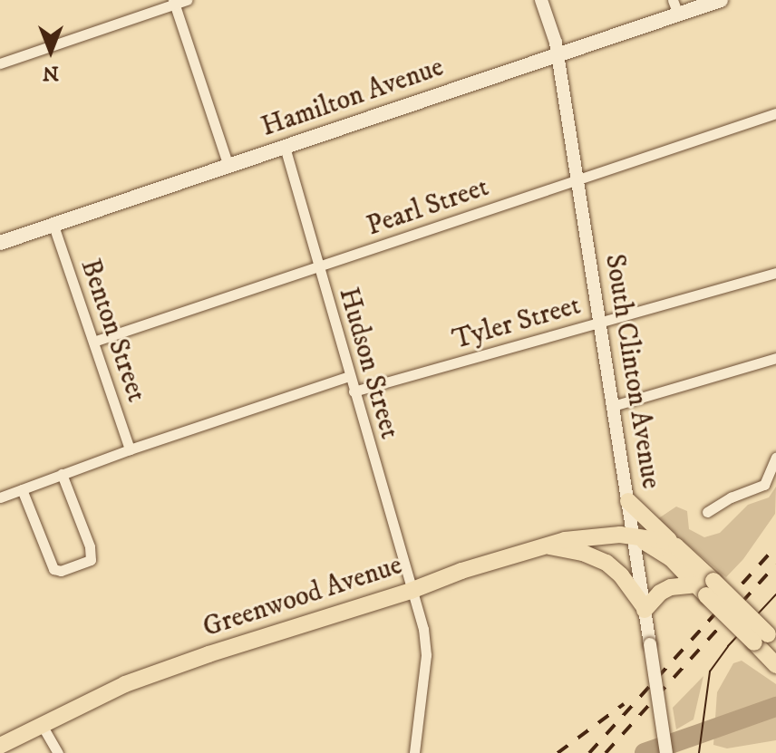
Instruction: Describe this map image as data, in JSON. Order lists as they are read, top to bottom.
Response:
{
  "streets": {
    "main road": ["Hamilton Avenue", "Greenwood Avenue"],
    "street": [
      "Pearl Street",
      "Tyler Street",
      "Benton Street",
      "Hudson Street",
      "South Clinton Avenue"
    ]
  },
  "crossings": [
    ["Hamilton Avenue", "Benton Street"],
    ["Hamilton Avenue", "Hudson Street"],
    ["Hamilton Avenue", "South Clinton Avenue"],
    ["Pearl Street", "Benton Street"],
    ["Pearl Street", "Hudson Street"],
    ["Pearl Street", "South Clinton Avenue"],
    ["Tyler Street", "Hudson Street"],
    ["Tyler Street", "South Clinton Avenue"],
    ["Hudson Street", "Greenwood Avenue"],
    ["South Clinton Avenue", "Greenwood Avenue"]
  ],
  "north": "bottom"
}
